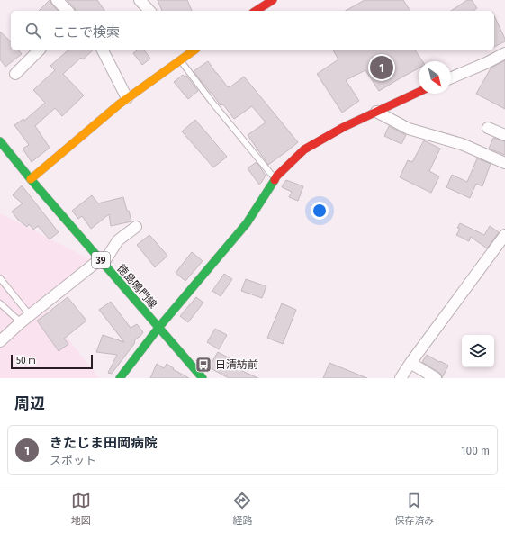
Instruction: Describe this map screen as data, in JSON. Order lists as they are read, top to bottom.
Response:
{
  "streets": {
    "street": ["39", "徳島鳴門線"]
  },
  "places": {
    "bus stop": ["日清紡前"]
  },
  "scale_bar": "50 m",
  "north": "bottom right",
  "page": {
    "search": "ここで検索",
    "pins": "1",
    "scale": "50 m",
    "heading": "周辺",
    "list": [
      {
        "mark": "1",
        "name": "きたじま田岡病院",
        "note": "スポット",
        "value": "100 m"
      }
    ],
    "nav": ["地図", "経路", "保存済み"]
  }
}
